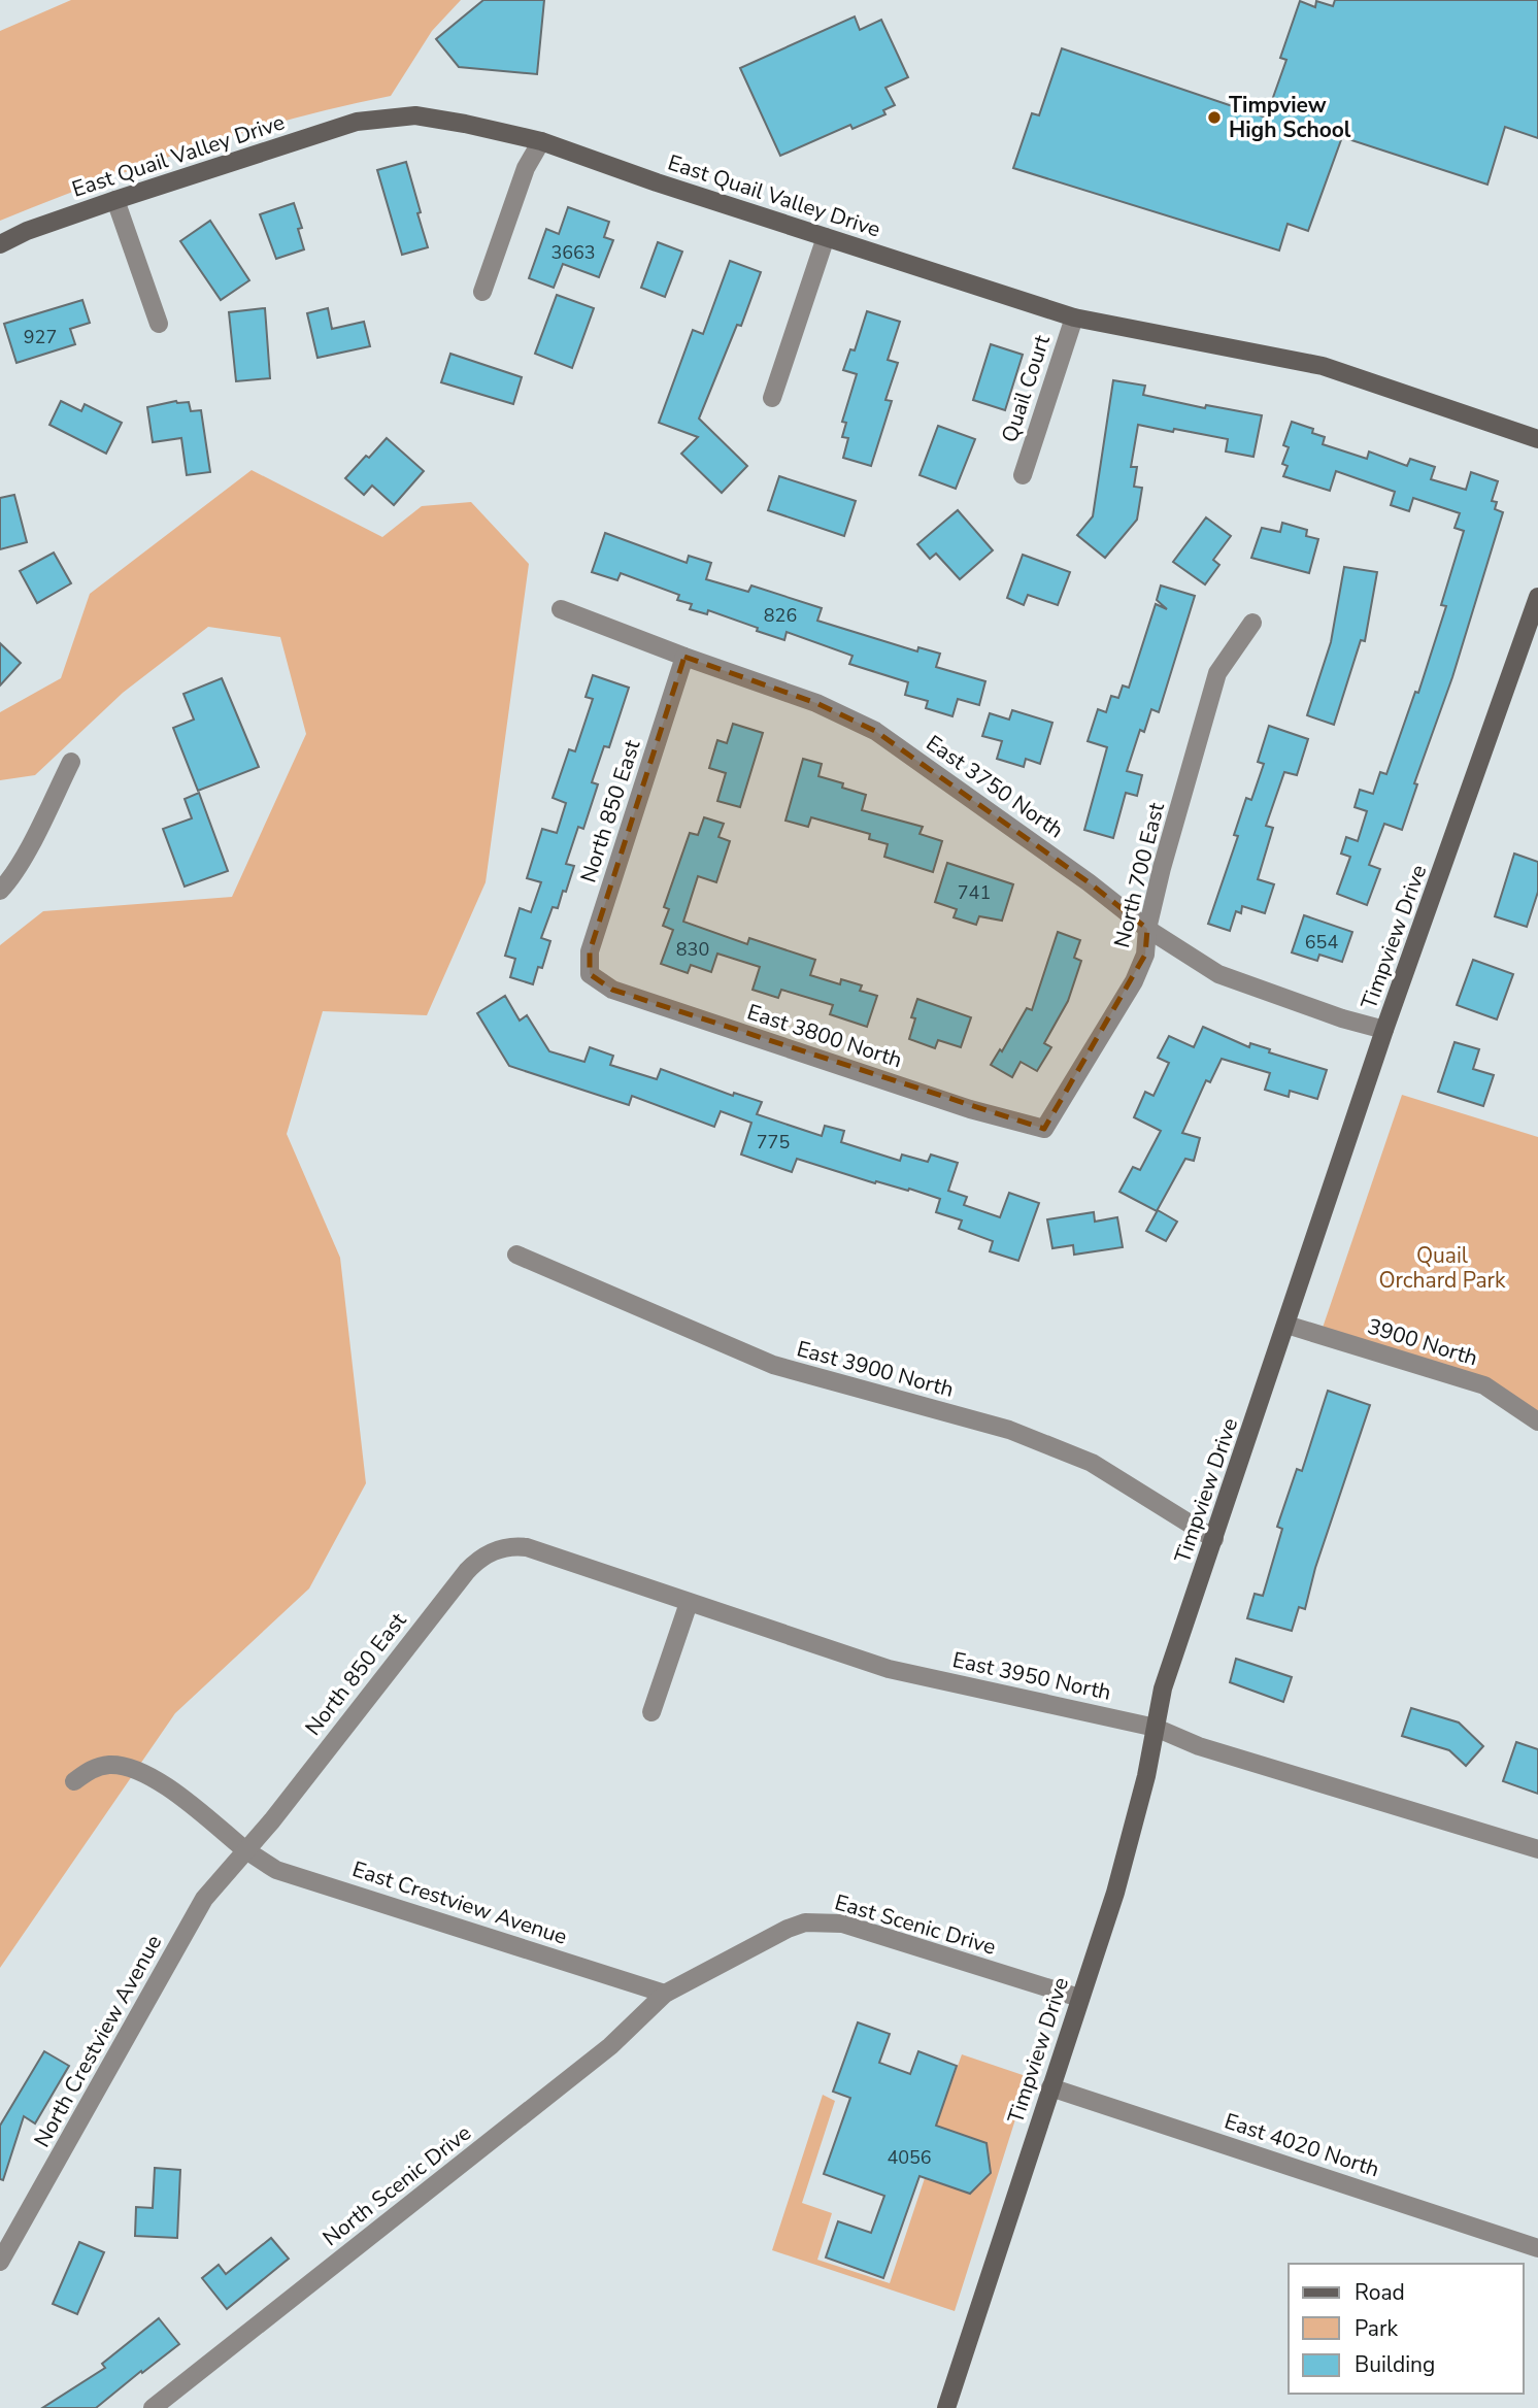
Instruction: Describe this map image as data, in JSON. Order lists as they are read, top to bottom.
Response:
{
  "streets": {
    "street": [
      "East Quail Valley Drive",
      "Quail Court",
      "East 3750 North",
      "North 850 East",
      "North 700 East",
      "Timpview Drive",
      "East 3800 North",
      "3900 North",
      "East 3900 North",
      "East 3950 North",
      "East Crestview Avenue",
      "East Scenic Drive",
      "North Crestview Avenue",
      "East 4020 North",
      "North Scenic Drive"
    ]
  },
  "crossings": [
    ["East Quail Valley Drive", "Quail Court"],
    ["East 3750 North", "North 850 East"],
    ["East 3750 North", "North 700 East"],
    ["East 3750 North", "Timpview Drive"],
    ["North 850 East", "East 3800 North"],
    ["North 850 East", "East 3950 North"],
    ["North 850 East", "East Crestview Avenue"],
    ["North 850 East", "North Crestview Avenue"],
    ["North 700 East", "East 3800 North"],
    ["Timpview Drive", "3900 North"],
    ["Timpview Drive", "East 3900 North"],
    ["Timpview Drive", "East 3950 North"],
    ["Timpview Drive", "East Scenic Drive"],
    ["Timpview Drive", "East 4020 North"],
    ["East Crestview Avenue", "East Scenic Drive"],
    ["East Crestview Avenue", "North Crestview Avenue"],
    ["East Crestview Avenue", "North Scenic Drive"],
    ["East Scenic Drive", "North Scenic Drive"]
  ],
  "parks": ["Quail Orchard Park"],
  "places": ["Timpview High School"],
  "house_numbers": [
    "3663",
    "927",
    "826",
    "741",
    "654",
    "830",
    "775",
    "4056"
  ],
  "legend": ["Road", "Park", "Building"]
}
